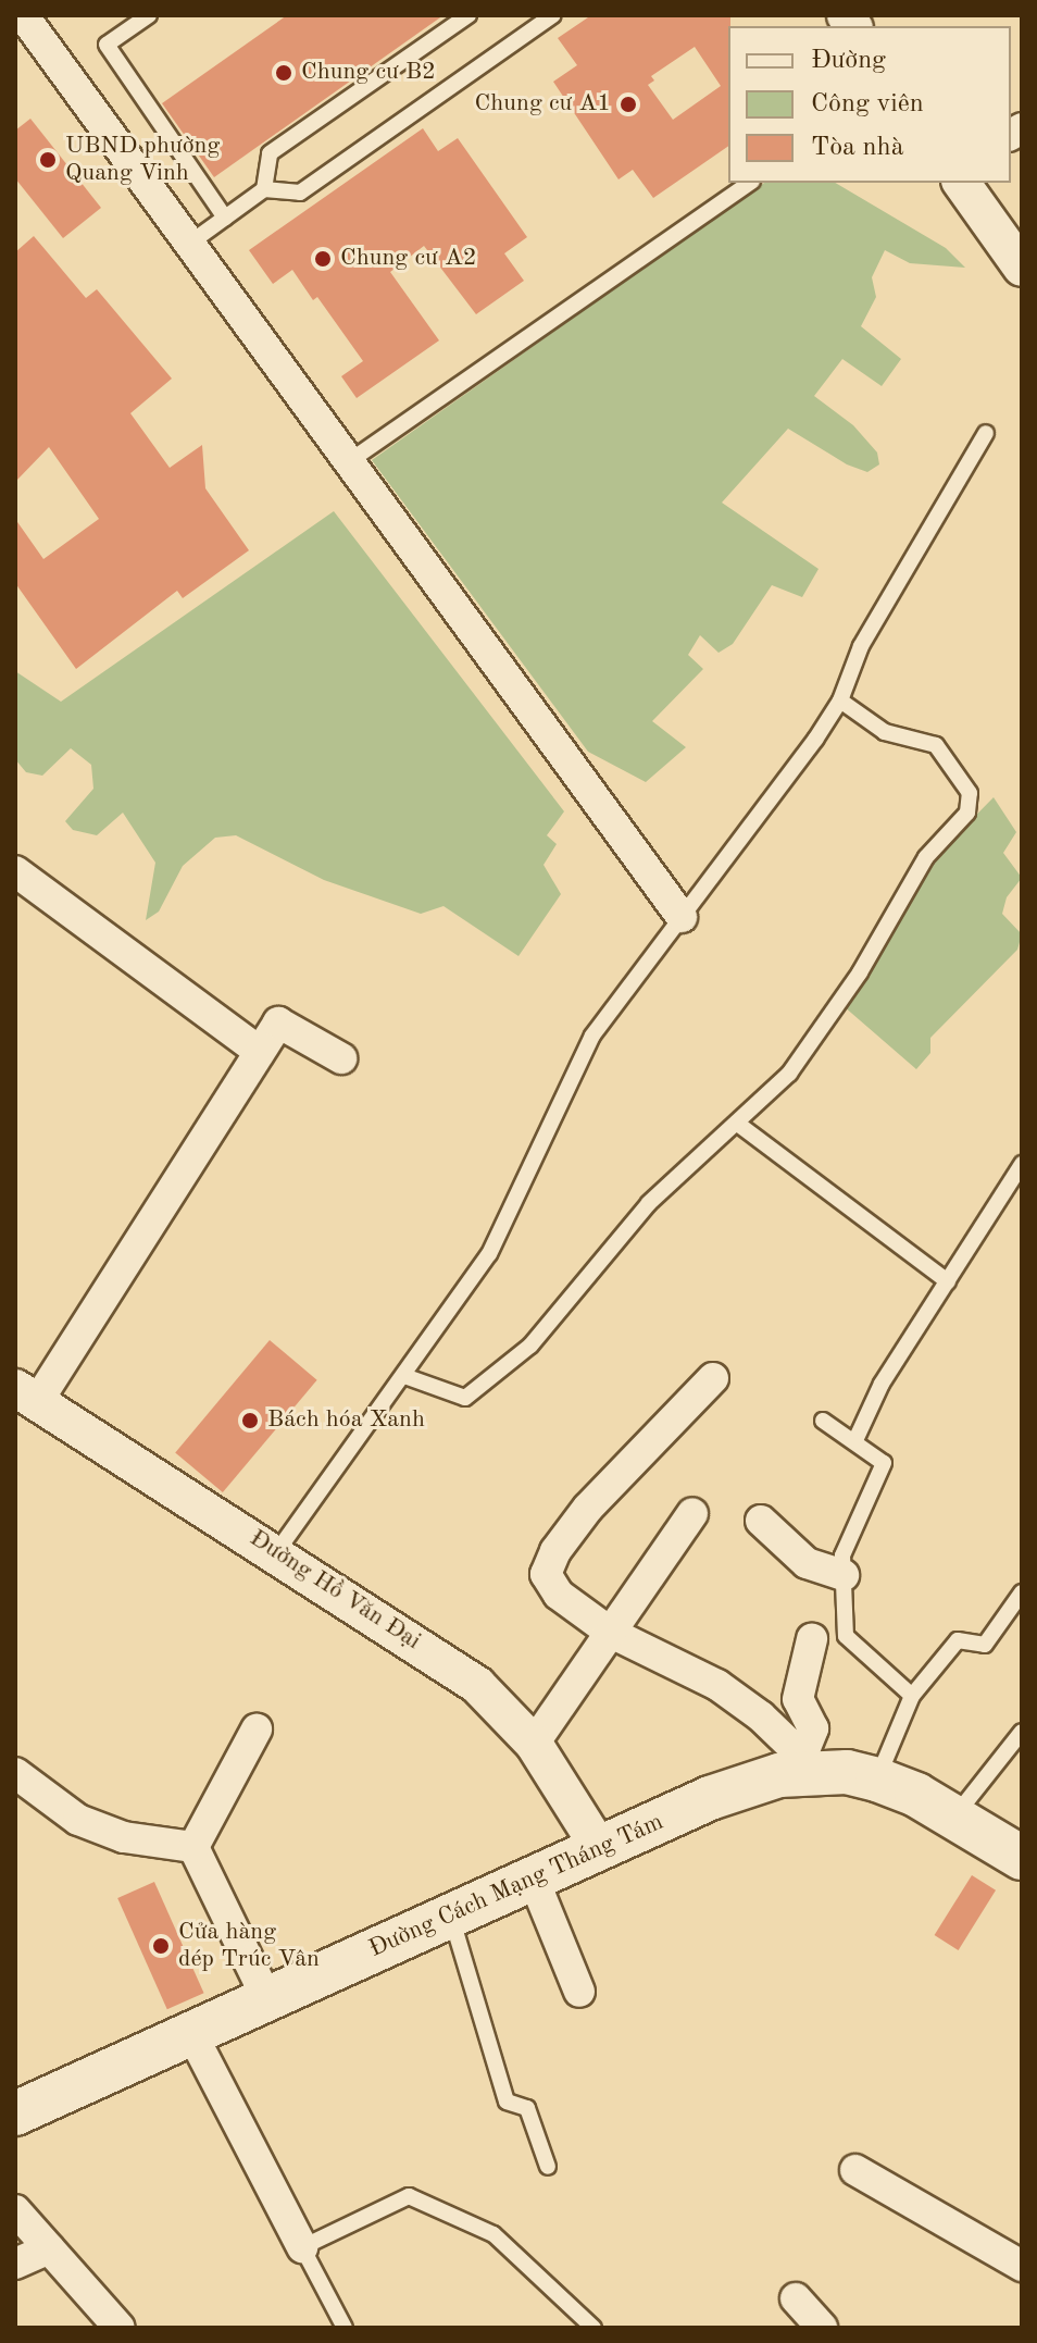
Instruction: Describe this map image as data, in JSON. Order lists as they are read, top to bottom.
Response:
{
  "streets": {
    "main road": ["Đường Cách Mạng Tháng Tám"],
    "street": ["Đường Hồ Văn Đại"]
  },
  "crossings": [
    ["Đường Hồ Văn Đại", "Đường Cách Mạng Tháng Tám"]
  ],
  "places": [
    "Chung cư B2",
    "Chung cư A1",
    "UBND phường Quang Vinh",
    "Chung cư A2",
    "Bách hóa Xanh",
    "Cửa hàng dép Trúc Vân"
  ],
  "legend": ["Đường", "Công viên", "Tòa nhà"]
}
